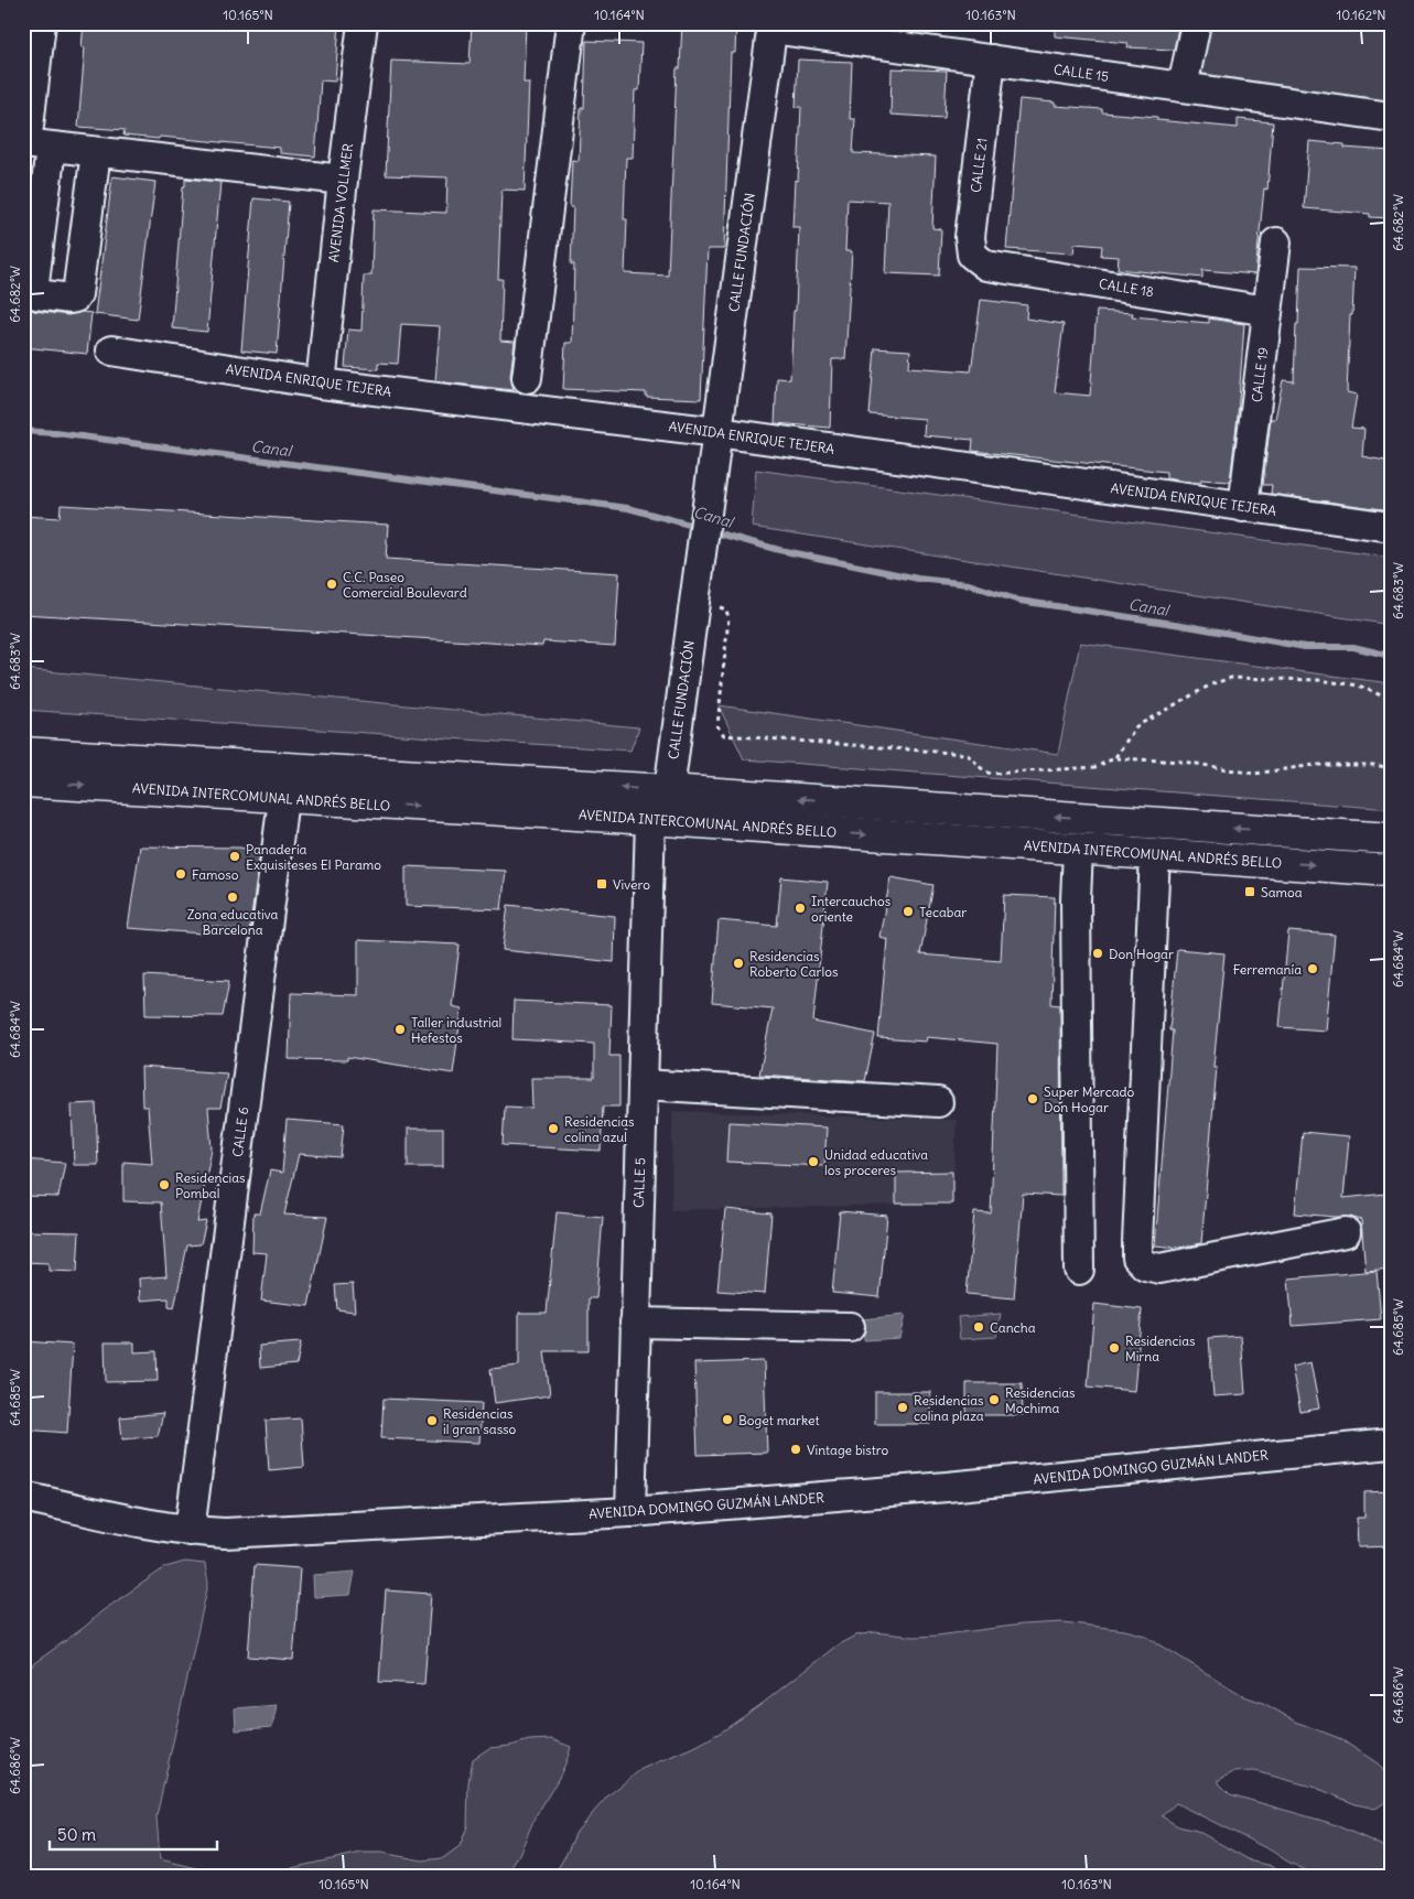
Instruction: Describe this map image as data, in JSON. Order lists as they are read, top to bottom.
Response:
{
  "streets": {
    "main road": ["AVENIDA INTERCOMUNAL ANDRÉS BELLO"],
    "street": [
      "CALLE 15",
      "CALLE 21",
      "AVENIDA VOLLMER",
      "CALLE FUNDACIÓN",
      "CALLE 18",
      "CALLE 19",
      "AVENIDA ENRIQUE TEJERA",
      "CALLE 6",
      "CALLE 5",
      "AVENIDA DOMINGO GUZMÁN LANDER"
    ]
  },
  "crossings": [
    ["CALLE 15", "CALLE 21"],
    ["CALLE 15", "CALLE FUNDACIÓN"],
    ["CALLE 21", "CALLE 18"],
    ["AVENIDA VOLLMER", "AVENIDA ENRIQUE TEJERA"],
    ["CALLE FUNDACIÓN", "AVENIDA ENRIQUE TEJERA"],
    ["CALLE 18", "CALLE 19"],
    ["CALLE 19", "AVENIDA ENRIQUE TEJERA"],
    ["AVENIDA INTERCOMUNAL ANDRÉS BELLO", "CALLE 6"],
    ["AVENIDA INTERCOMUNAL ANDRÉS BELLO", "CALLE 5"],
    ["CALLE 6", "AVENIDA DOMINGO GUZMÁN LANDER"],
    ["CALLE 5", "AVENIDA DOMINGO GUZMÁN LANDER"]
  ],
  "water": ["Canal"],
  "places": {
    "other": [
      "C.C. Paseo Comercial Boulevard",
      "Panadería Exquisiteses El Paramo",
      "Famoso",
      "Zona educativa Barcelona",
      "Intercauchos oriente",
      "Tecabar",
      "Don Hogar",
      "Residencias Roberto Carlos",
      "Ferremanía",
      "Taller industrial Hefestos",
      "Super Mercado Don Hogar",
      "Residencias colina azul",
      "Unidad educativa los proceres",
      "Residencias Pombal",
      "Cancha",
      "Residencias Mirna",
      "Residencias Mochima",
      "Residencias colina plaza",
      "Boget market",
      "Residencias il gran sasso",
      "Vintage bistro"
    ],
    "transit": ["Vivero", "Samoa"]
  },
  "scale_bar": "50 m",
  "coordinates": [
    "10.165°N",
    "10.164°N",
    "10.163°N",
    "10.162°N",
    "64.682°W",
    "64.683°W",
    "64.684°W",
    "64.685°W",
    "64.686°W"
  ]
}
